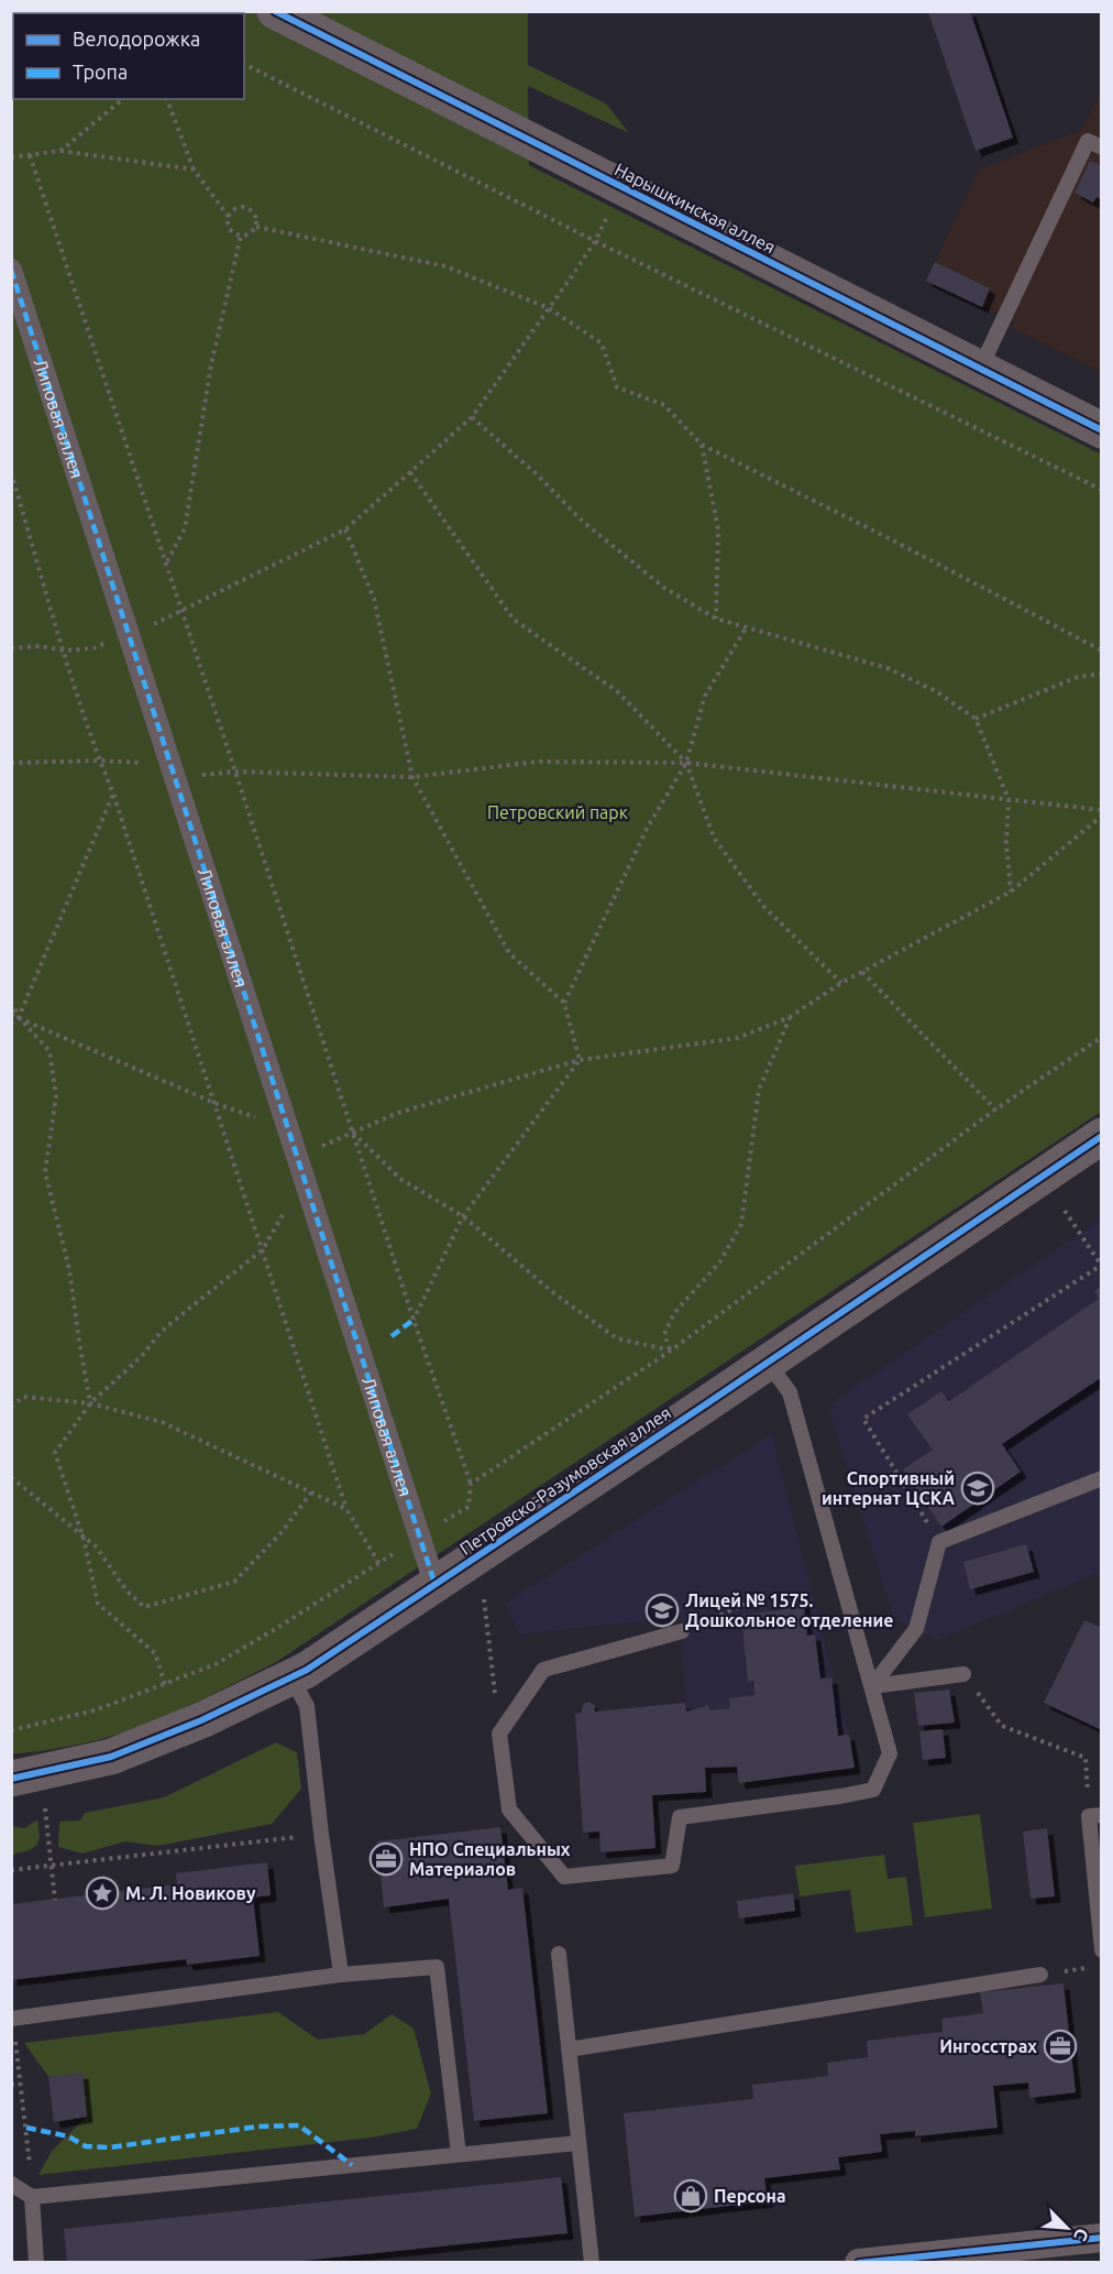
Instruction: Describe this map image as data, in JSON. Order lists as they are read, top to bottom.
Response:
{
  "streets": {
    "street": ["Нарышкинская аллея", "Липовая аллея", "Петровско-Разумовская аллея"]
  },
  "crossings": [
    ["Липовая аллея", "Петровско-Разумовская аллея"]
  ],
  "parks": ["Петровский парк"],
  "places": {
    "school or university": ["Спортивный интернат ЦСКА", "Лицей № 1575. Дошкольное отделение"],
    "office": ["НПО Специальных Материалов", "Ингосстрах"],
    "place": ["М. Л. Новикову"],
    "shop": ["Персона"]
  },
  "legend": ["Велодорожка", "Тропа"],
  "north": "bottom right"
}
